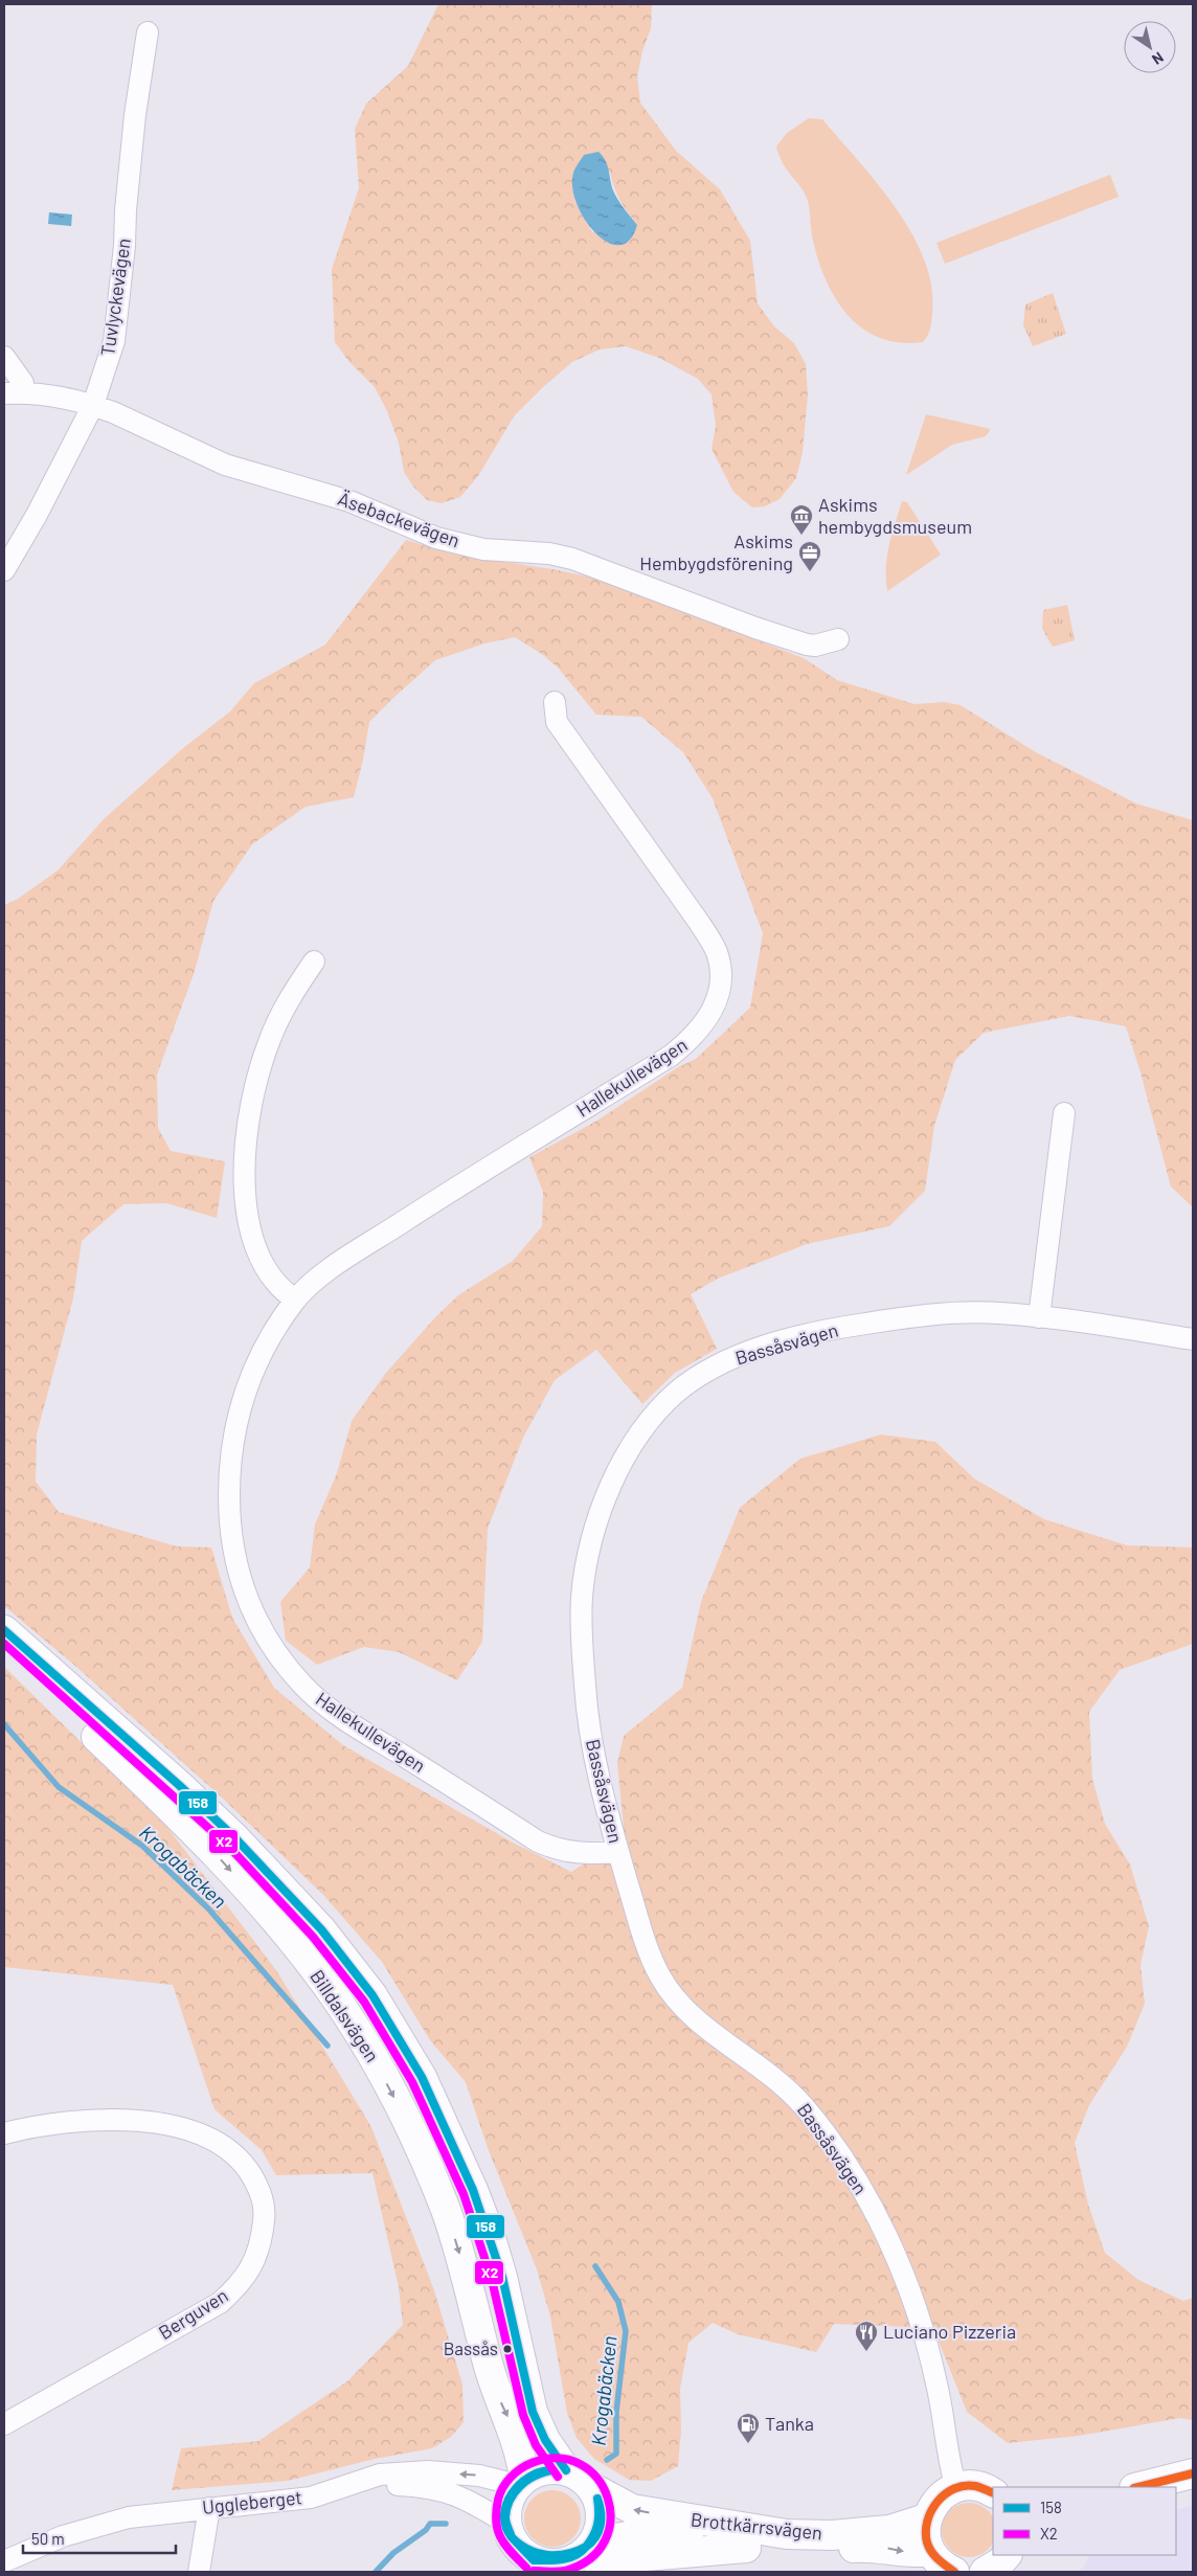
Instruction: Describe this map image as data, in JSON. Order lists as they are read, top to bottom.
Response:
{
  "streets": {
    "street": [
      "Tuvlyckevägen",
      "Äsebackevägen",
      "Hallekullevägen",
      "Bassåsvägen",
      "Billdalsvägen",
      "Berguven",
      "Uggleberget",
      "Brottkärrsvägen"
    ]
  },
  "crossings": [
    ["Tuvlyckevägen", "Äsebackevägen"],
    ["Hallekullevägen", "Bassåsvägen"],
    ["Billdalsvägen", "Uggleberget"],
    ["Billdalsvägen", "Brottkärrsvägen"],
    ["Uggleberget", "Brottkärrsvägen"]
  ],
  "water": ["Krogabäcken"],
  "places": {
    "museum": ["Askims hembygdsmuseum"],
    "office": ["Askims Hembygdsförening"],
    "other": ["Bassås"],
    "restaurant": ["Luciano Pizzeria"],
    "fuel station": ["Tanka"]
  },
  "lines": ["transit line 158", "transit line X2"],
  "legend": ["158", "X2"],
  "scale_bar": "50 m",
  "north": "bottom right"
}
